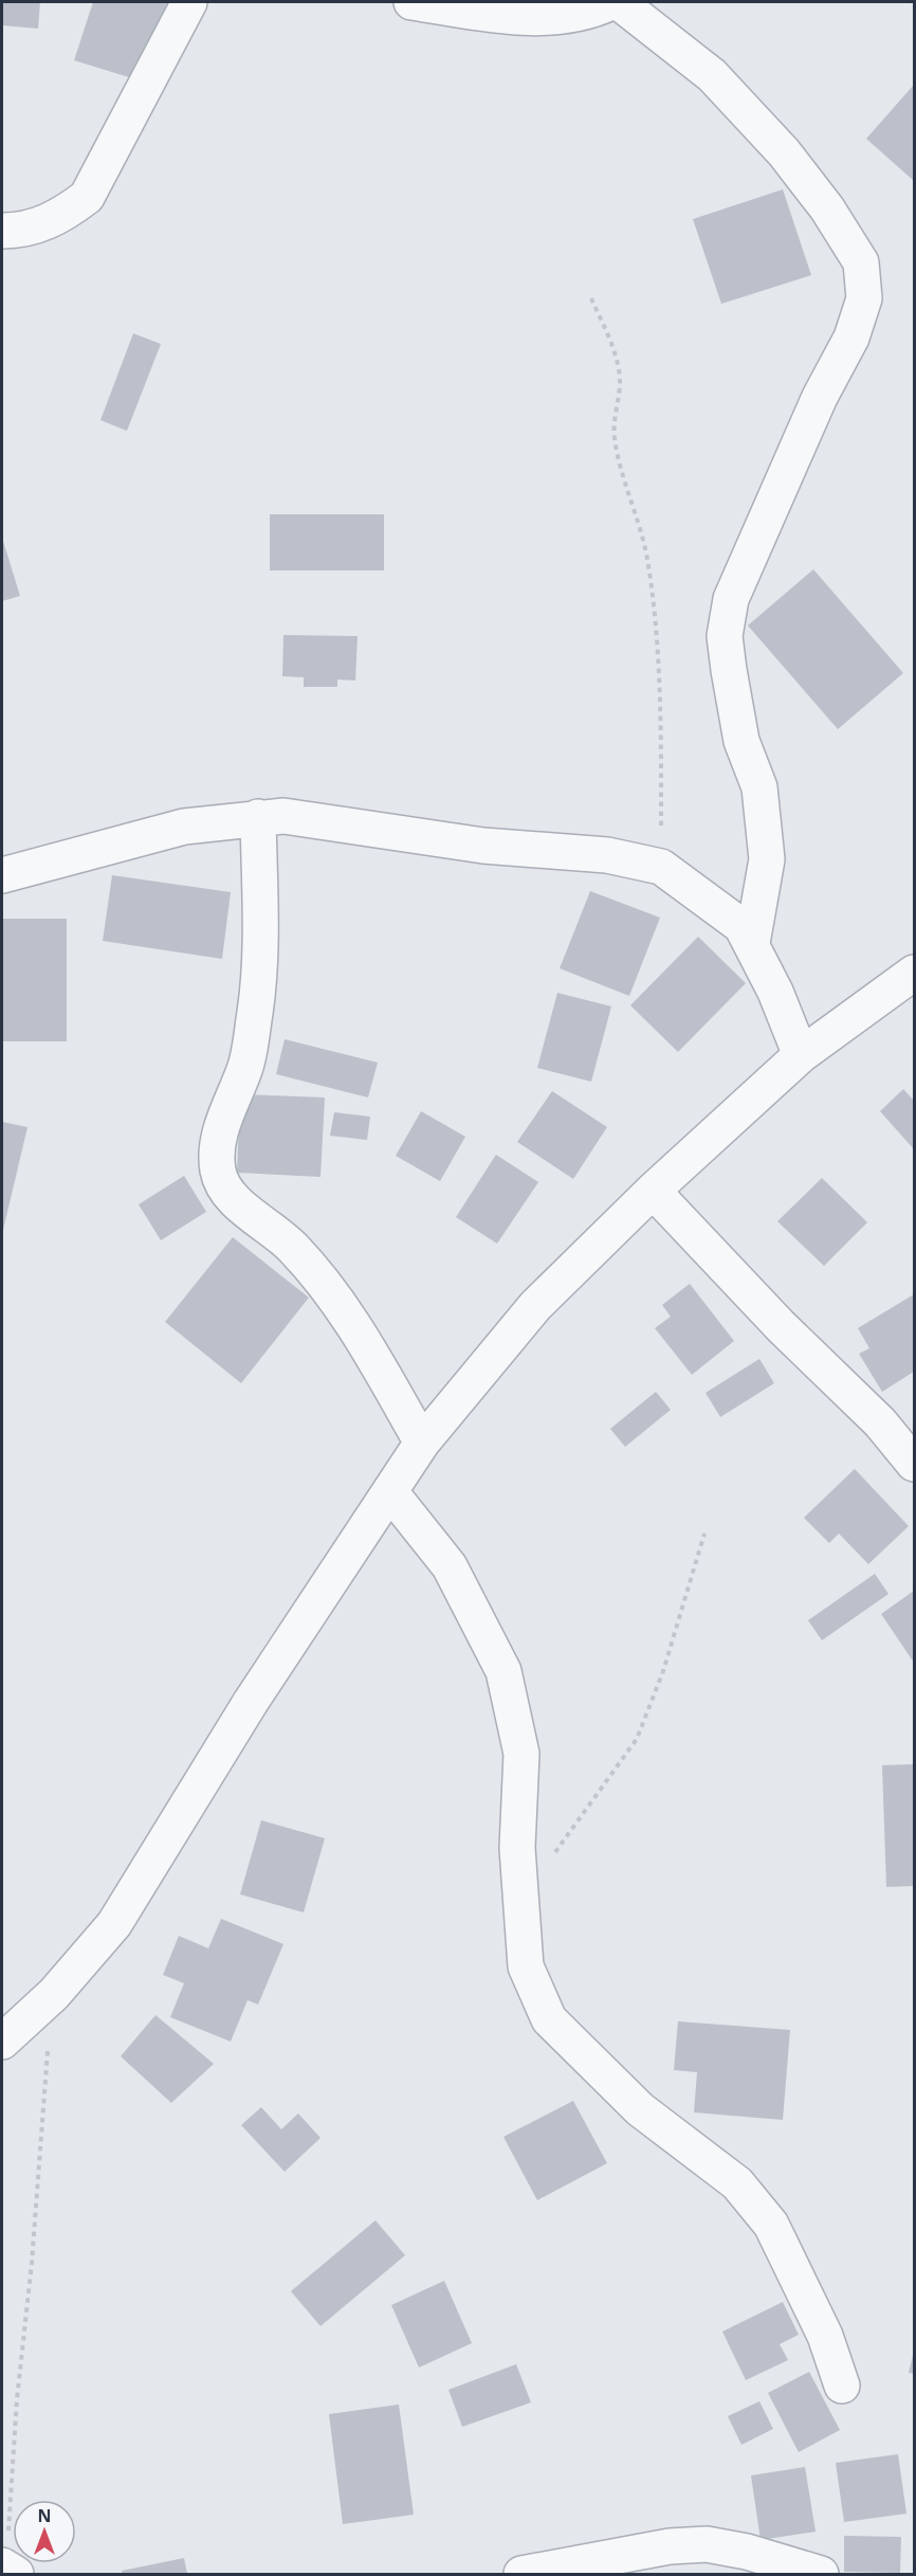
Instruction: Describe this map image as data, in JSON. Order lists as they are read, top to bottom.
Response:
{
  "north": "top"
}
